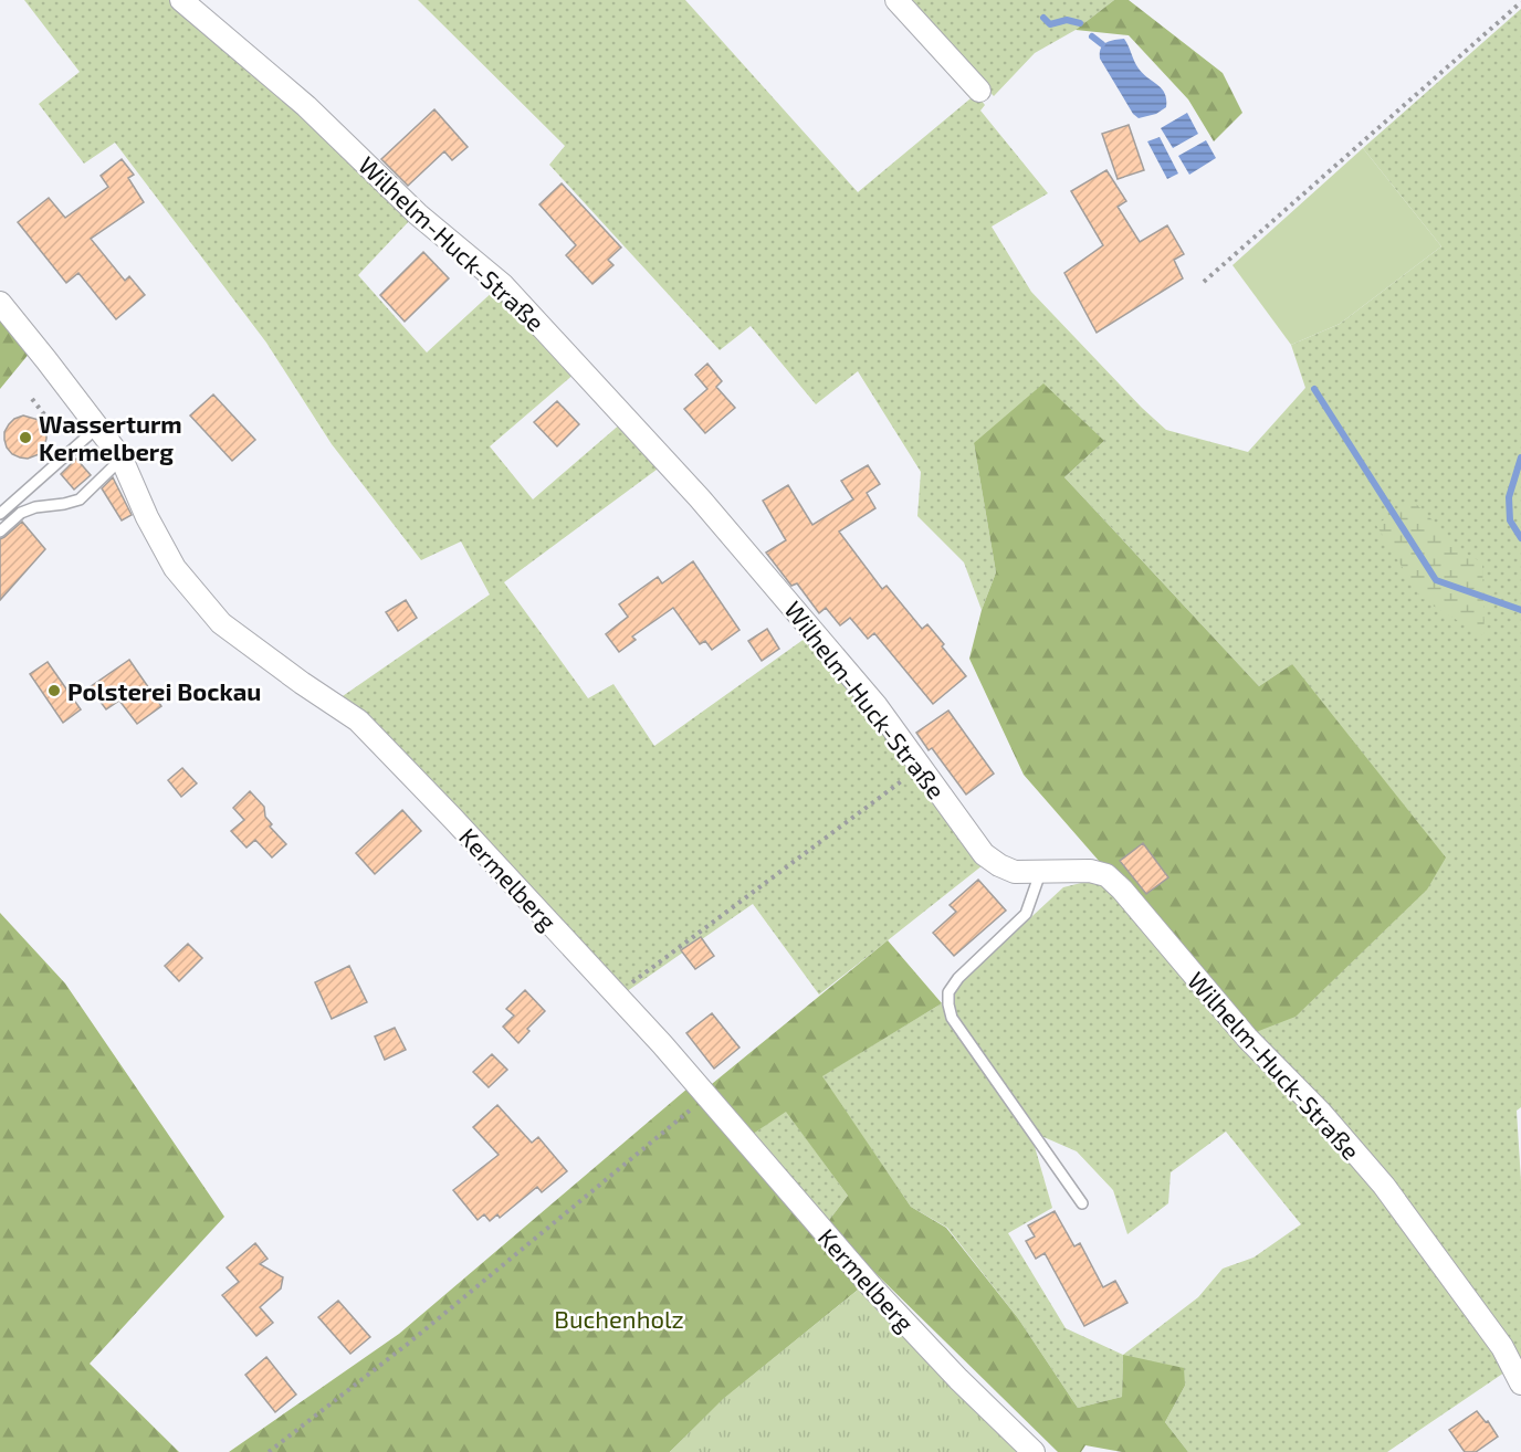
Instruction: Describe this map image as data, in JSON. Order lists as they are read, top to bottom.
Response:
{
  "streets": {
    "street": ["Wilhelm-Huck-Straße", "Kermelberg"]
  },
  "parks": ["Buchenholz"],
  "places": ["Wasserturm Kermelberg", "Polsterei Bockau"]
}
